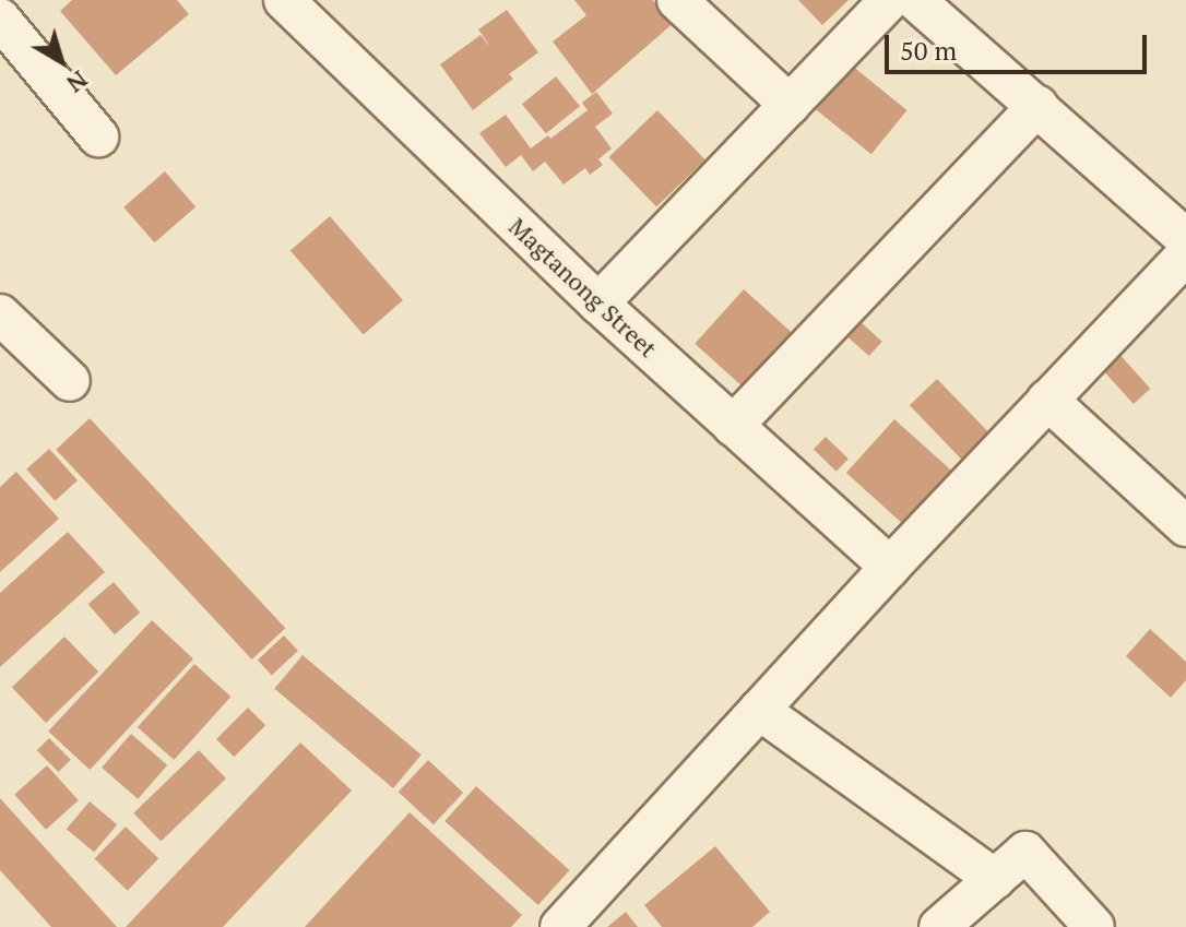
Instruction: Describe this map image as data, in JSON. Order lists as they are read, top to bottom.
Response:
{
  "streets": {
    "street": ["Magtanong Street"]
  },
  "scale_bar": "50 m",
  "north": "bottom right"
}
